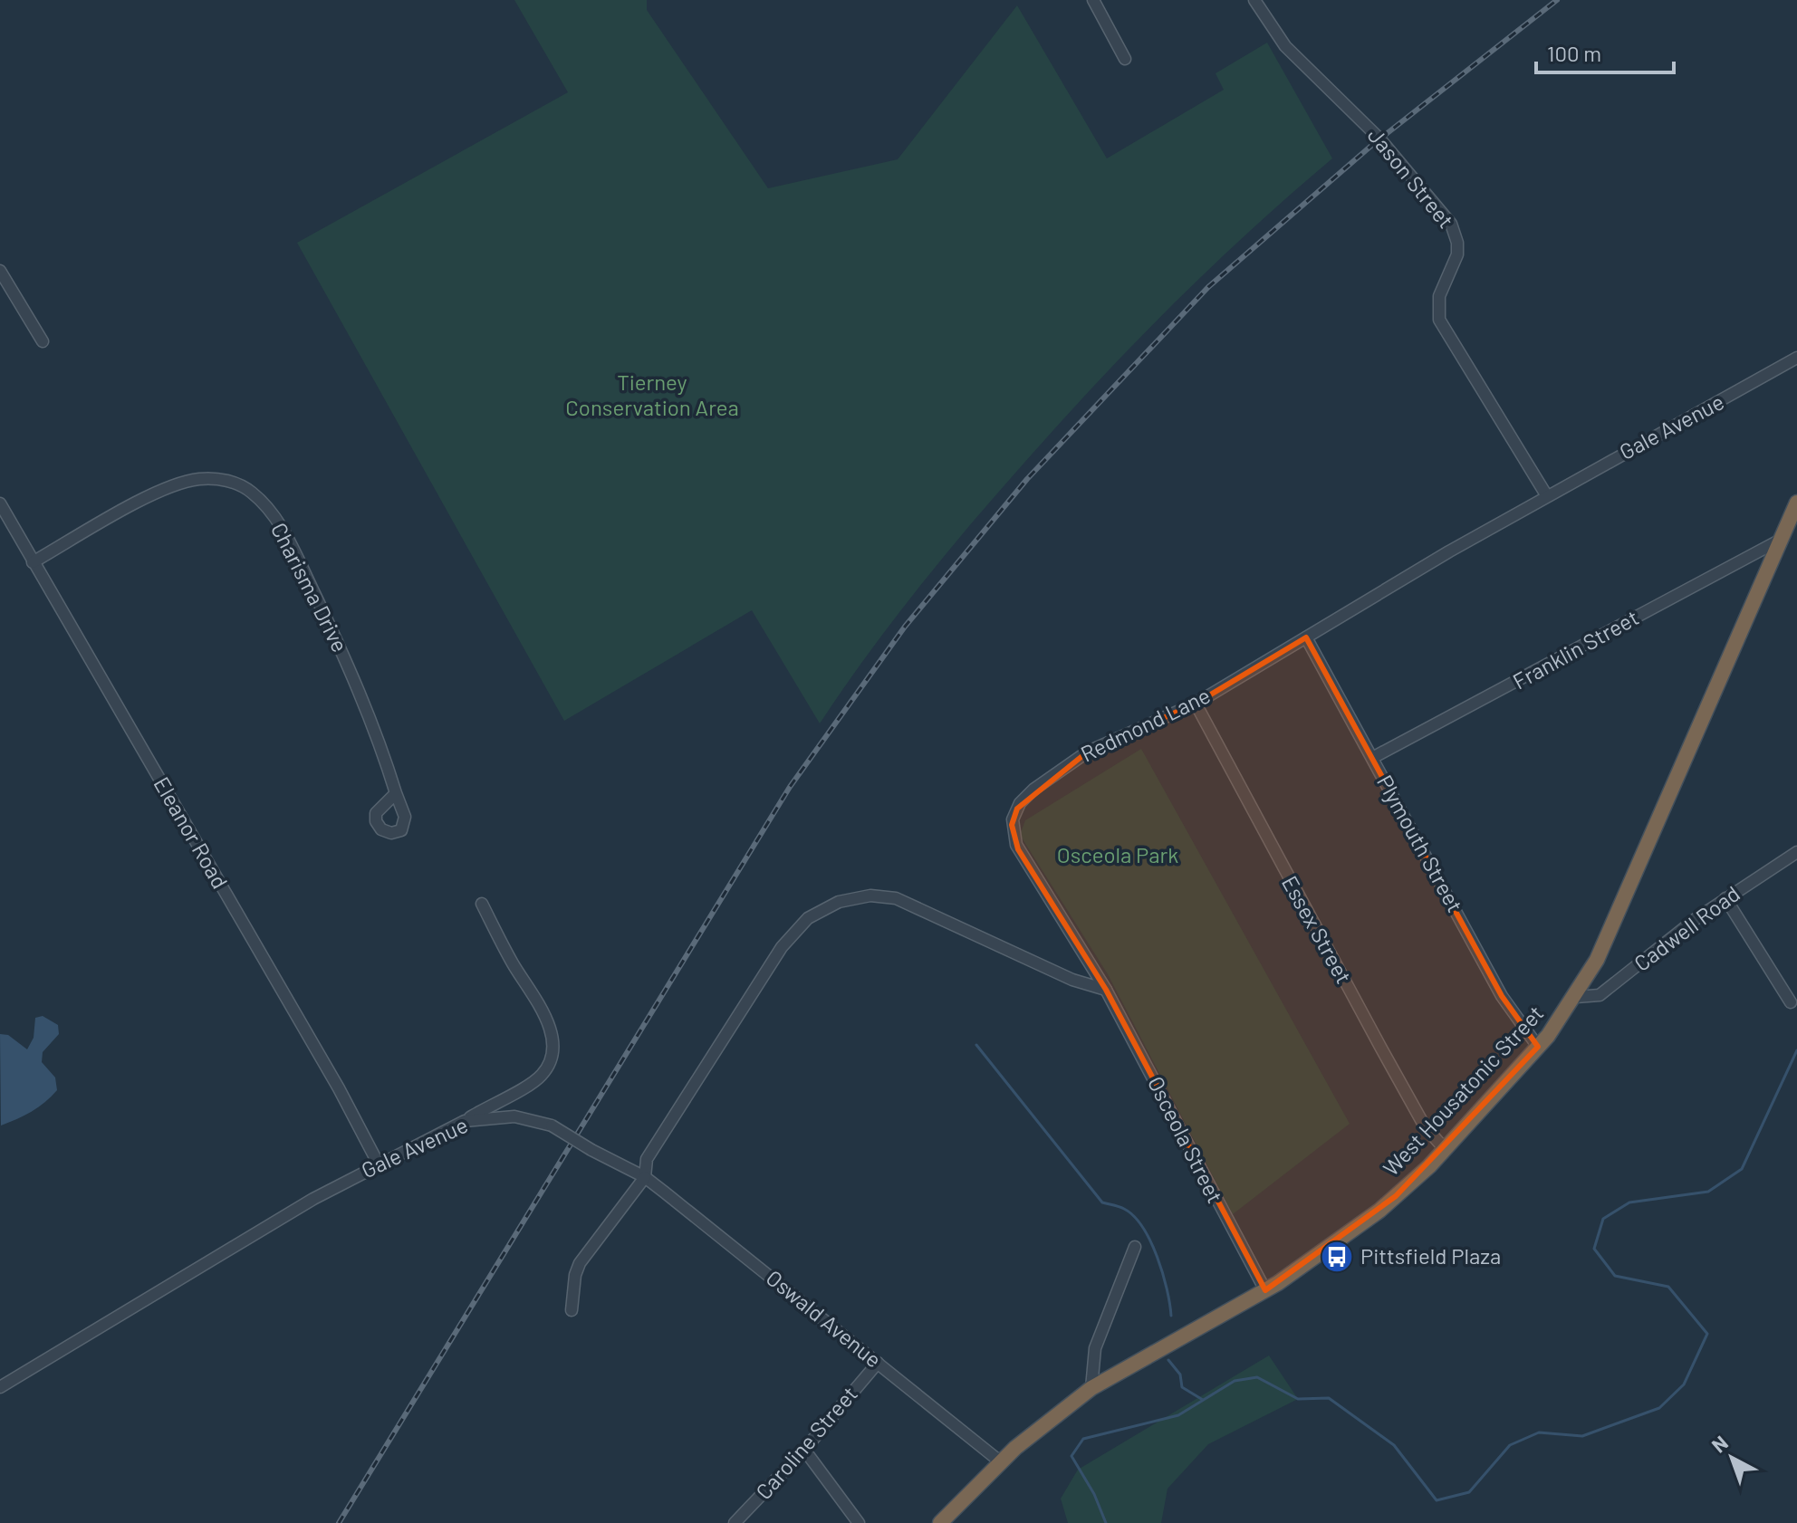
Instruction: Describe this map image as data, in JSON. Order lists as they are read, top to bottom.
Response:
{
  "streets": {
    "highway": ["West Housatonic Street"],
    "street": [
      "Jason Street",
      "Gale Avenue",
      "Charisma Drive",
      "Franklin Street",
      "Redmond Lane",
      "Eleanor Road",
      "Plymouth Street",
      "Cadwell Road",
      "Essex Street",
      "Osceola Street",
      "Oswald Avenue",
      "Caroline Street"
    ]
  },
  "crossings": [
    ["Jason Street", "Gale Avenue"],
    ["Jason Street", "Redmond Lane"],
    ["Gale Avenue", "Redmond Lane"],
    ["Gale Avenue", "Eleanor Road"],
    ["Gale Avenue", "Oswald Avenue"],
    ["Charisma Drive", "Eleanor Road"],
    ["Franklin Street", "Plymouth Street"],
    ["Franklin Street", "West Housatonic Street"],
    ["Redmond Lane", "Plymouth Street"],
    ["Redmond Lane", "Essex Street"],
    ["Redmond Lane", "Osceola Street"],
    ["Plymouth Street", "West Housatonic Street"],
    ["Cadwell Road", "West Housatonic Street"],
    ["Essex Street", "West Housatonic Street"],
    ["West Housatonic Street", "Osceola Street"],
    ["West Housatonic Street", "Oswald Avenue"],
    ["Oswald Avenue", "Caroline Street"]
  ],
  "parks": ["Tierney Conservation Area", "Osceola Park"],
  "places": {
    "bus stop": ["Pittsfield Plaza"]
  },
  "scale_bar": "100 m",
  "north": "top left"
}
